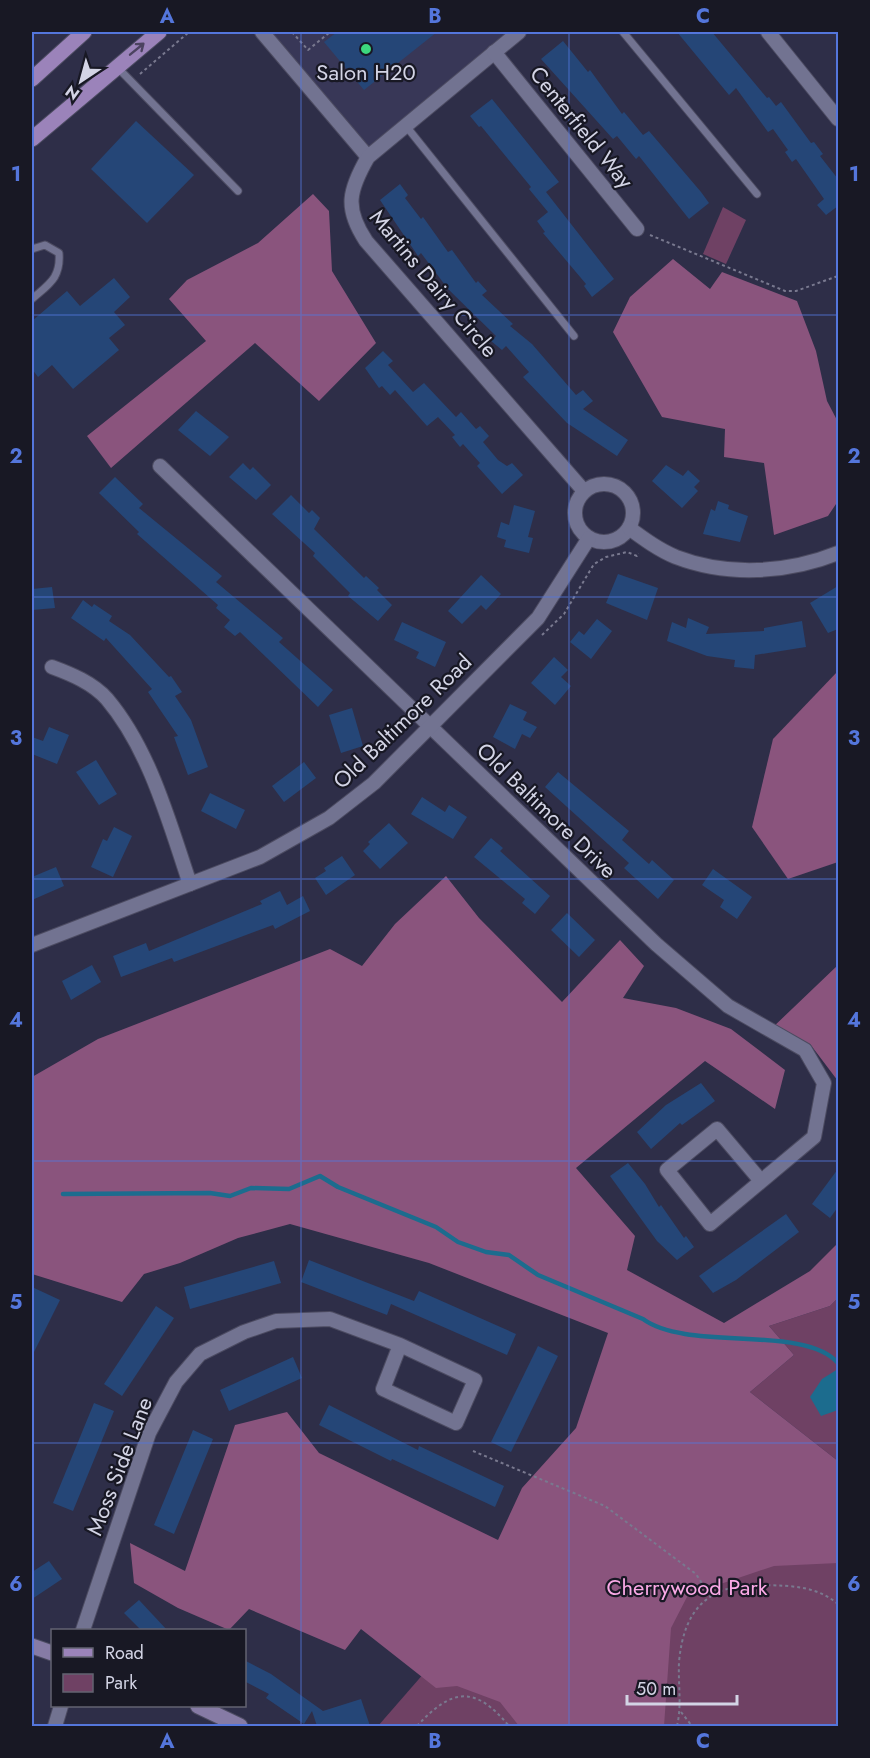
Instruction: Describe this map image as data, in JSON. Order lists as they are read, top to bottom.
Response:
{
  "streets": {
    "street": [
      "Centerfield Way",
      "Martins Dairy Circle",
      "Old Baltimore Road",
      "Old Baltimore Drive",
      "Moss Side Lane"
    ]
  },
  "crossings": [
    ["Centerfield Way", "Martins Dairy Circle"],
    ["Martins Dairy Circle", "Old Baltimore Road"],
    ["Old Baltimore Road", "Old Baltimore Drive"]
  ],
  "parks": ["Cherrywood Park"],
  "places": ["Salon H20"],
  "legend": ["Road", "Park"],
  "scale_bar": "50 m",
  "north": "bottom left",
  "grid": {
    "columns": ["A", "B", "C"],
    "rows": [
      "1",
      "2",
      "3",
      "4",
      "5",
      "6"
    ]
  }
}
